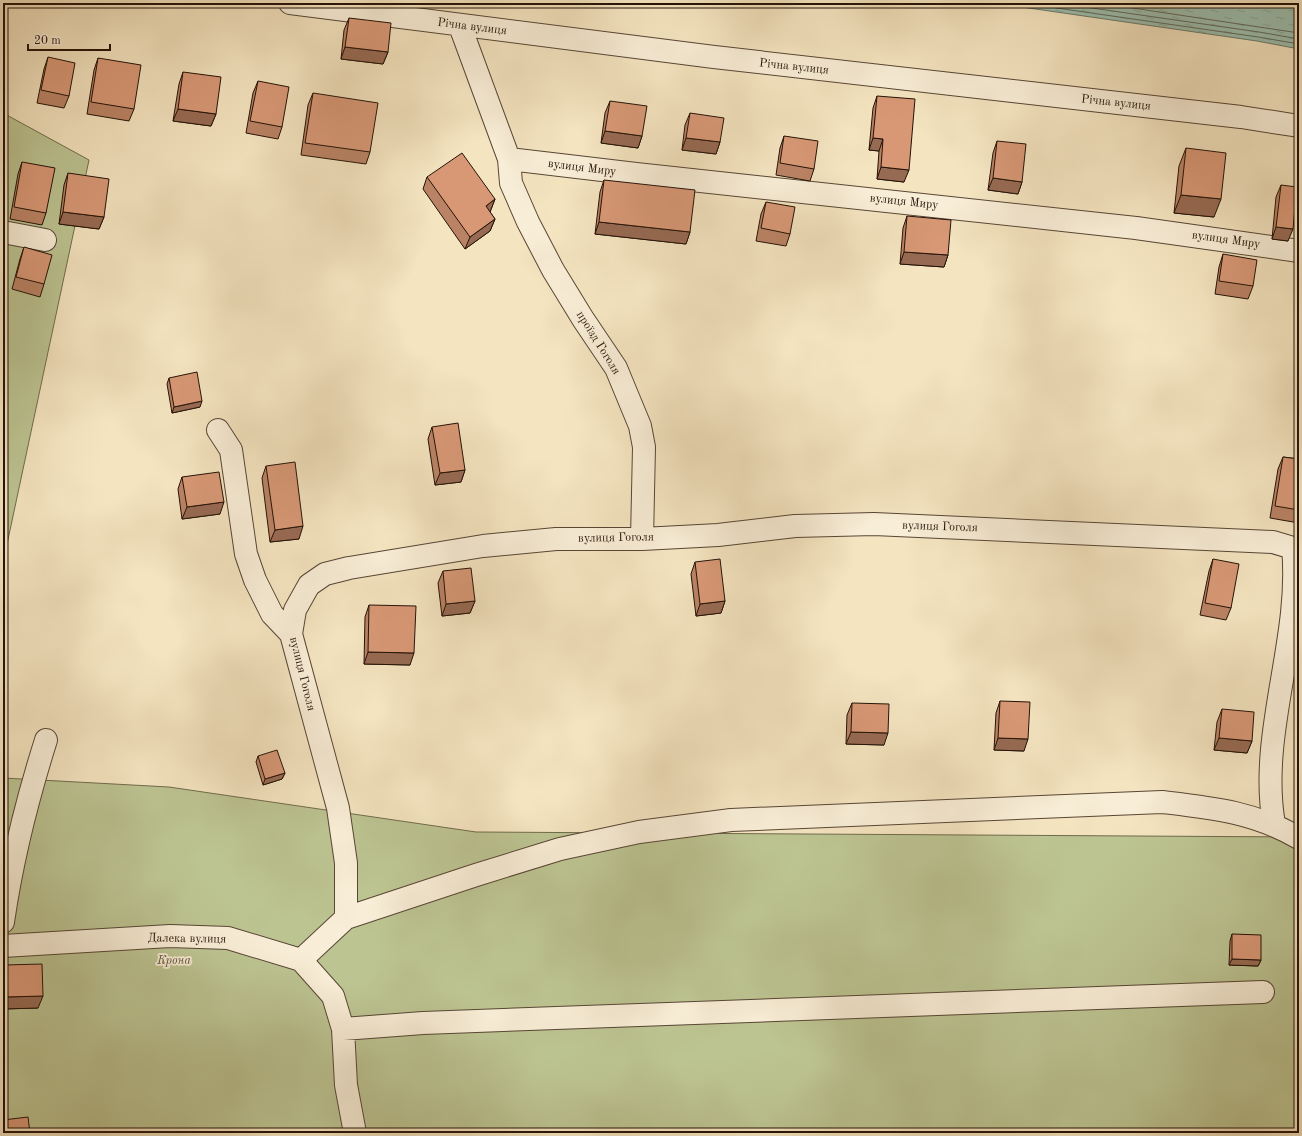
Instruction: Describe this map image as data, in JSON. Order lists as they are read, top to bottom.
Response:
{
  "streets": {
    "street": [
      "Річна вулиця",
      "вулиця Миру",
      "проїзд Гоголя",
      "вулиця Гоголя",
      "Далека вулиця"
    ]
  },
  "crossings": [
    ["Річна вулиця", "проїзд Гоголя"],
    ["вулиця Миру", "проїзд Гоголя"],
    ["проїзд Гоголя", "вулиця Гоголя"]
  ],
  "parks": ["Крона"],
  "scale_bar": "20 m"
}
